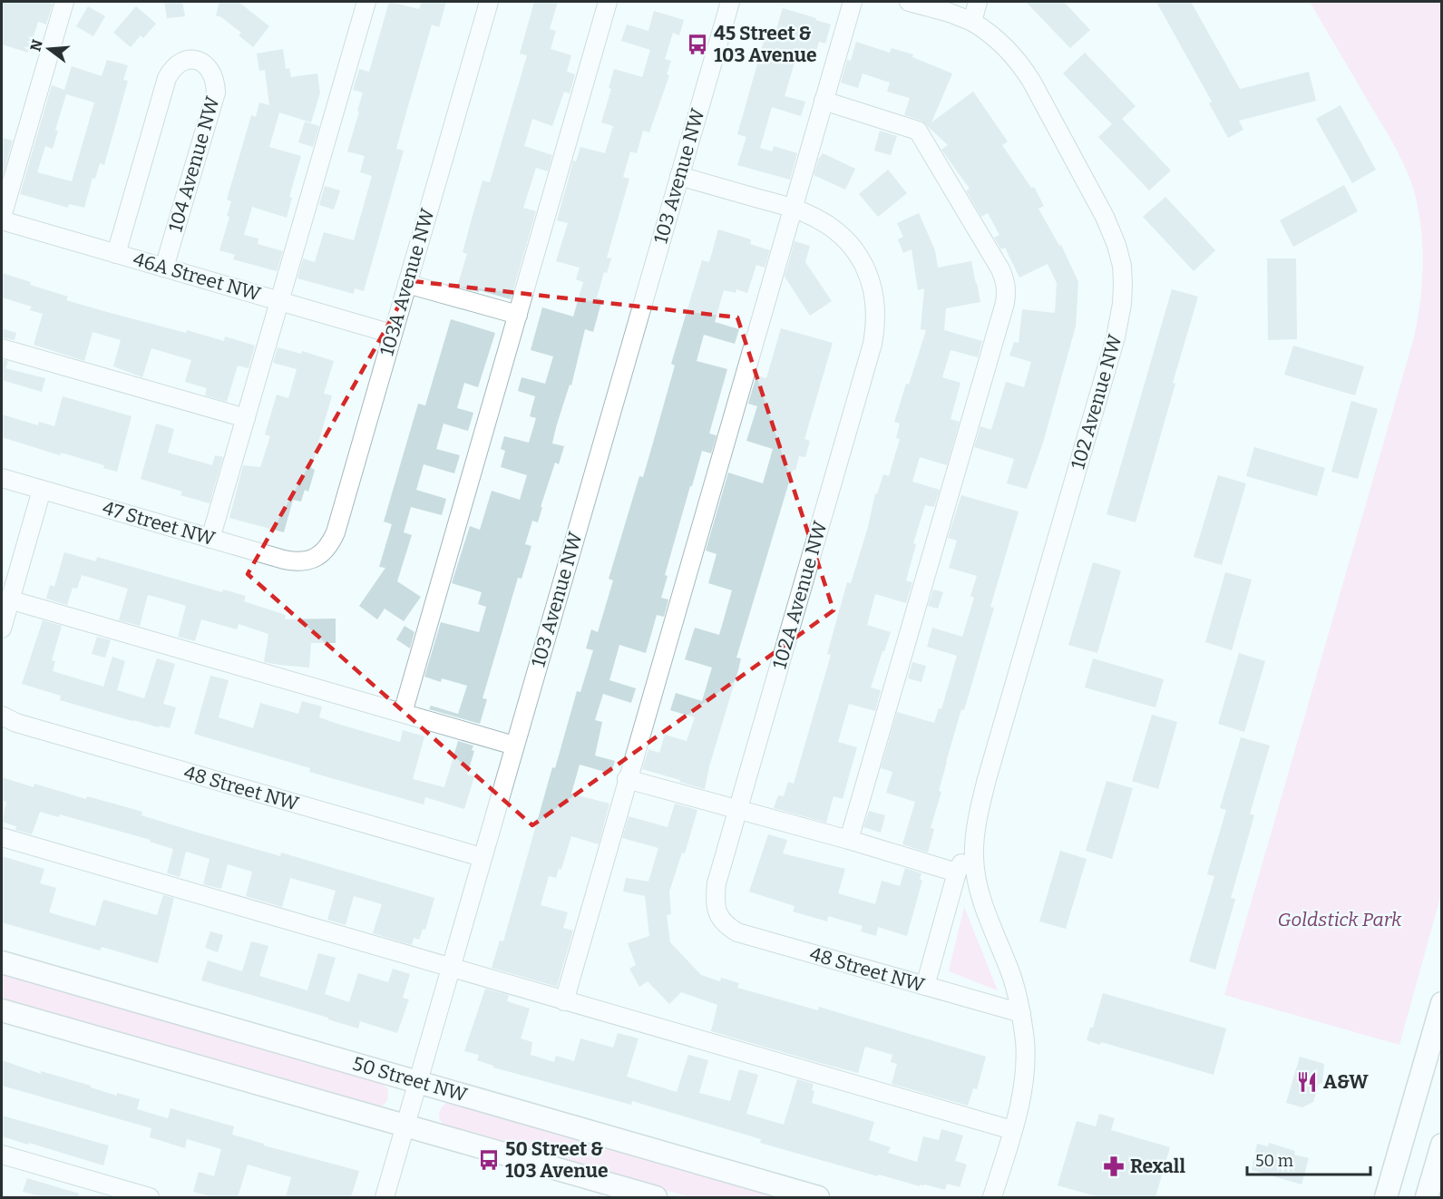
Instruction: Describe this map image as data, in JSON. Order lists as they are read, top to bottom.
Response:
{
  "streets": {
    "main road": ["50 Street NW"],
    "street": [
      "104 Avenue NW",
      "103 Avenue NW",
      "46A Street NW",
      "103A Avenue NW",
      "102 Avenue NW",
      "47 Street NW",
      "102A Avenue NW",
      "48 Street NW"
    ]
  },
  "crossings": [
    ["104 Avenue NW", "46A Street NW"],
    ["103 Avenue NW", "102A Avenue NW"],
    ["103 Avenue NW", "48 Street NW"],
    ["103 Avenue NW", "50 Street NW"],
    ["46A Street NW", "103A Avenue NW"],
    ["103A Avenue NW", "47 Street NW"],
    ["102 Avenue NW", "48 Street NW"],
    ["102A Avenue NW", "48 Street NW"]
  ],
  "parks": ["Goldstick Park"],
  "places": {
    "bus stop": ["45 Street & 103 Avenue", "50 Street & 103 Avenue"],
    "restaurant": ["A&W"],
    "pharmacy": ["Rexall"]
  },
  "scale_bar": "50 m",
  "north": "left"
}
